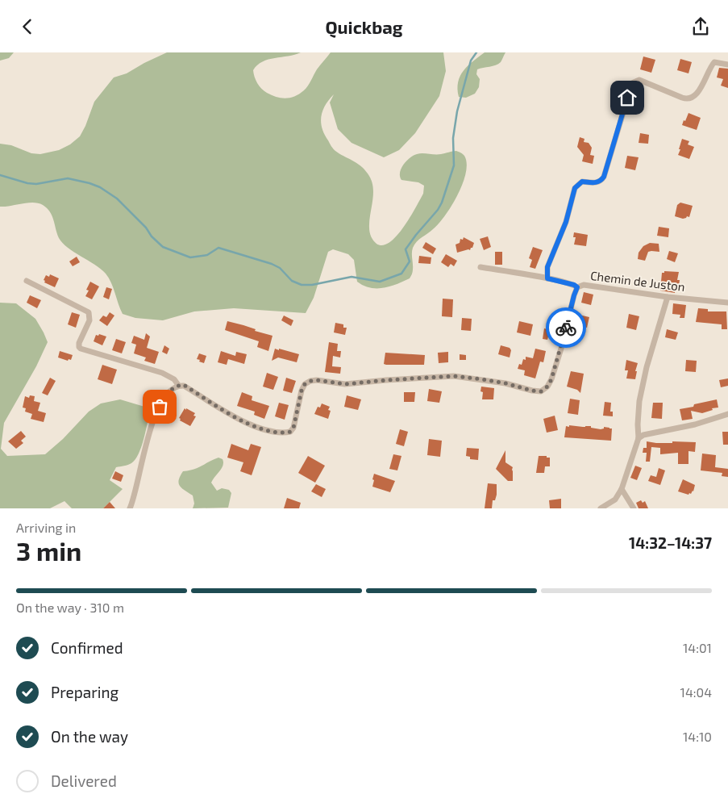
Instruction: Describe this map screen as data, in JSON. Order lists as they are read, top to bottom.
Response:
{
  "streets": {
    "street": ["Chemin de Juston"]
  },
  "page": {
    "header": "Quickbag",
    "heading": ["3 min", "Arriving in", "14:32–14:37"],
    "bar": "On the way · 310 m",
    "list": [
      ["Confirmed", "14:01"],
      ["Preparing", "14:04"],
      ["On the way", "14:10"],
      "Delivered"
    ]
  }
}
